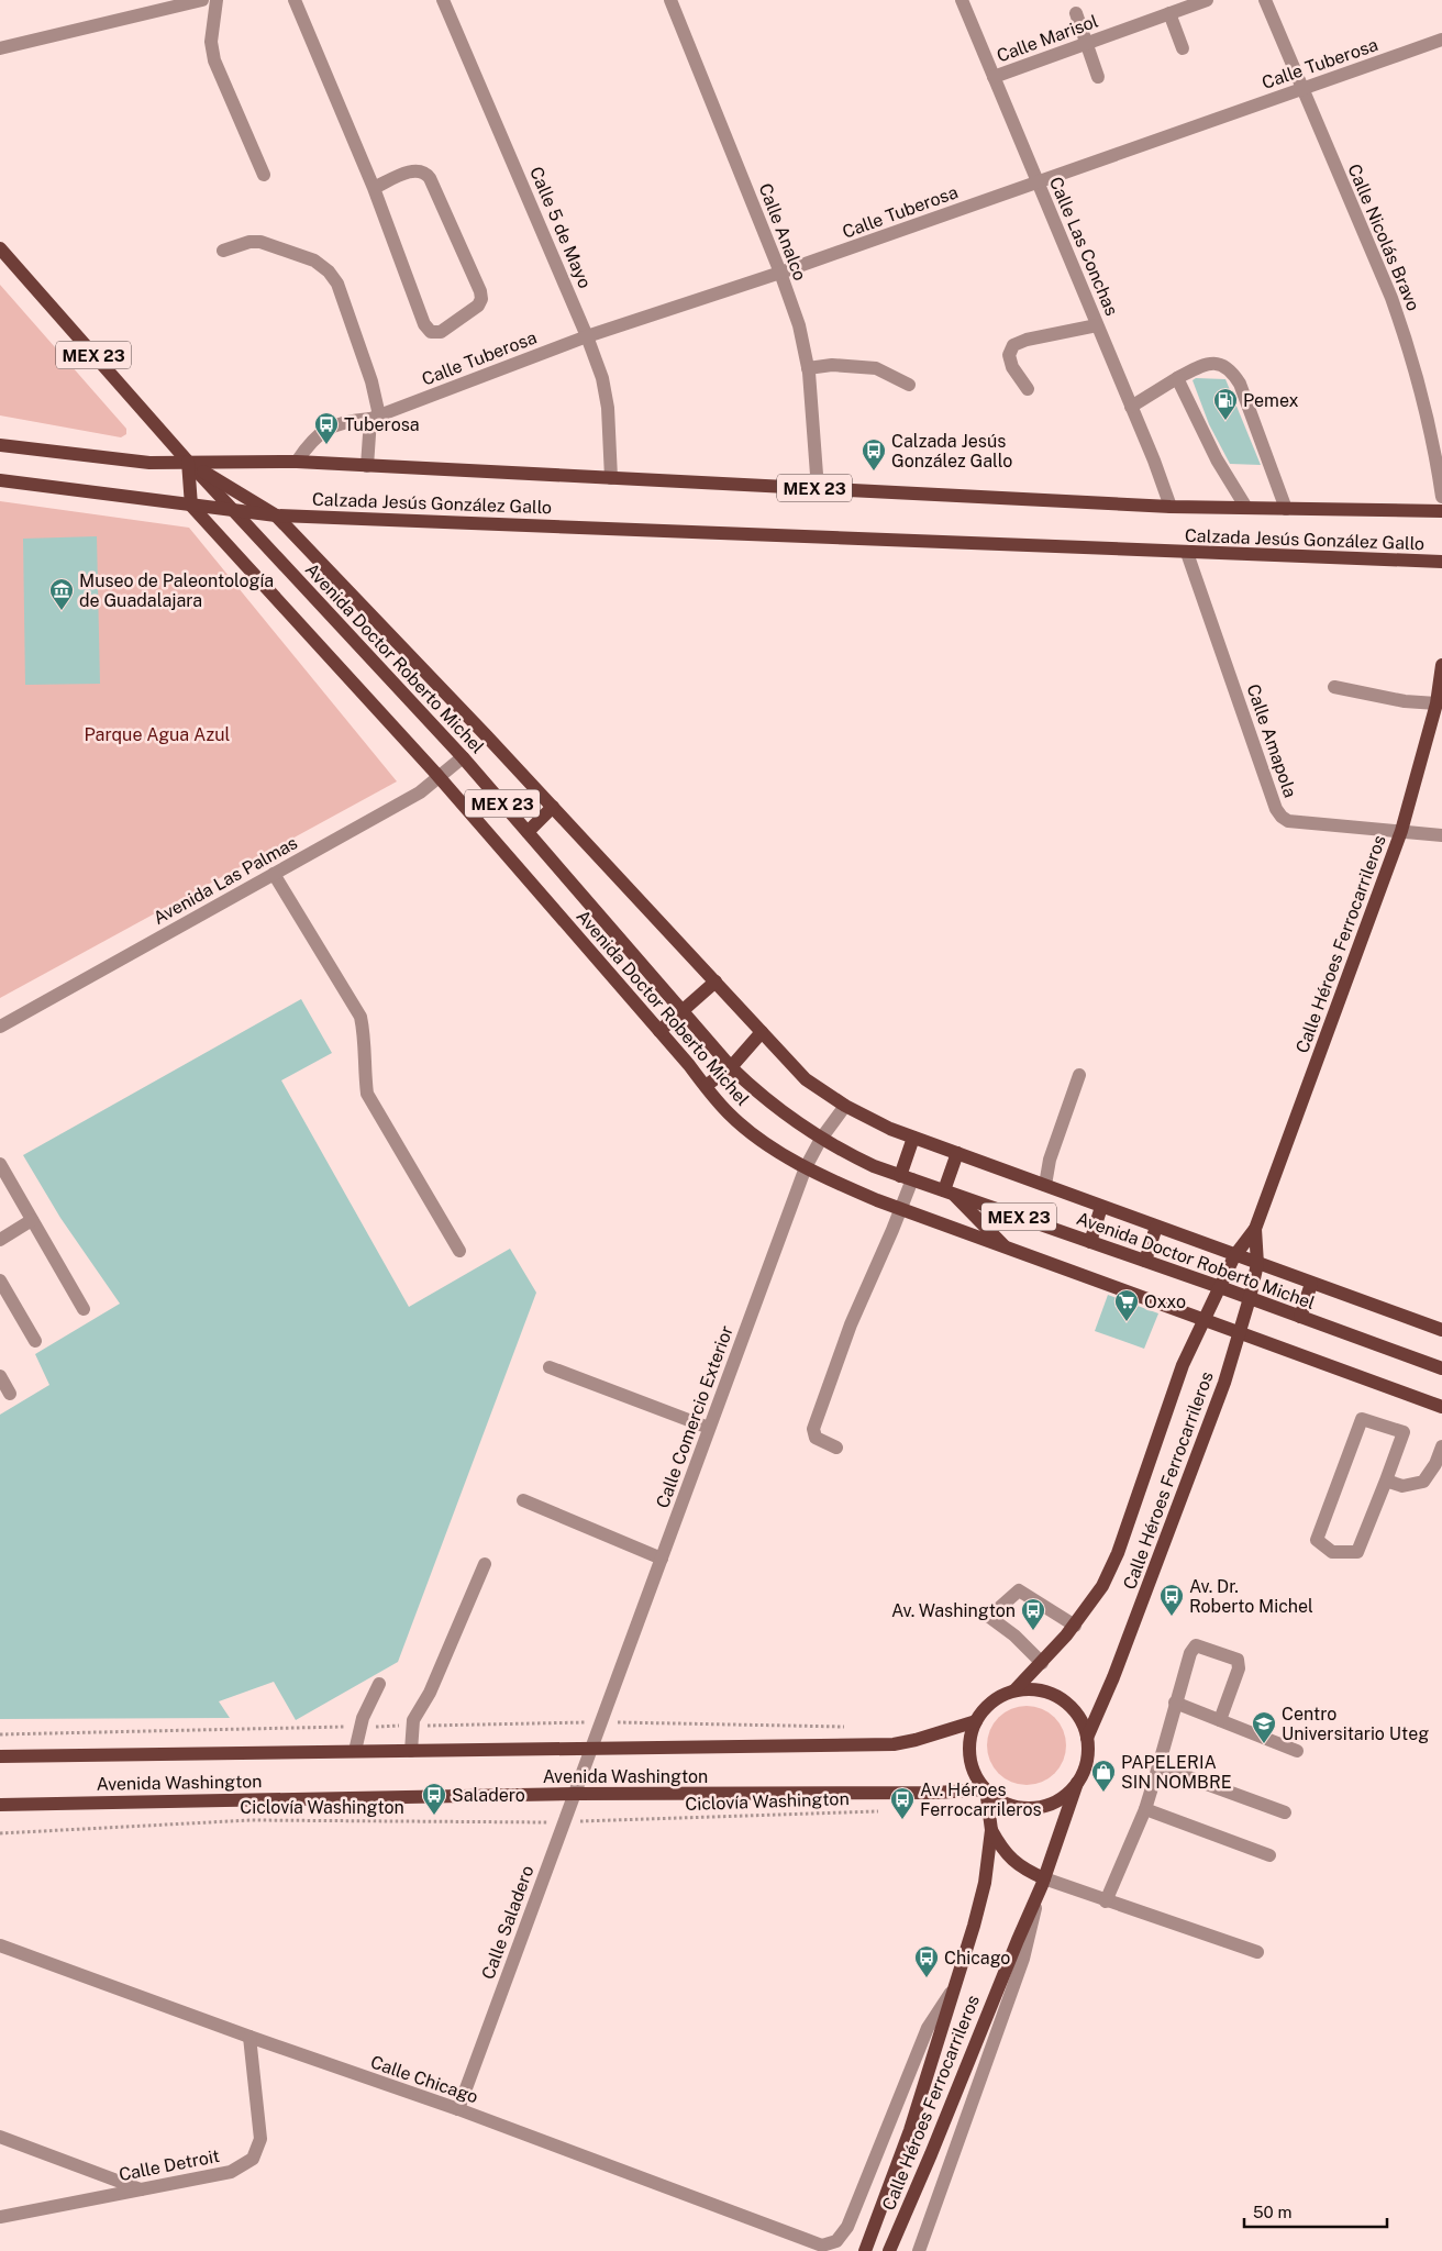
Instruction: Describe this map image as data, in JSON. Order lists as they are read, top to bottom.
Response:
{
  "streets": {
    "main road": [
      "MEX 23",
      "Calzada Jesús González Gallo",
      "Avenida Doctor Roberto Michel",
      "Calle Héroes Ferrocarrileros",
      "Avenida Washington"
    ],
    "street": [
      "Calle Marisol",
      "Calle Tuberosa",
      "Calle 5 de Mayo",
      "Calle Analco",
      "Calle Nicolás Bravo",
      "Calle Las Conchas",
      "Calle Amapola",
      "Avenida Las Palmas",
      "Calle Comercio Exterior",
      "Calle Saladero",
      "Calle Chicago",
      "Calle Detroit"
    ],
    "path": ["Ciclovía Washington"]
  },
  "crossings": [
    ["Calle Marisol", "Calle Las Conchas"],
    ["Calle Tuberosa", "Calle 5 de Mayo"],
    ["Calle Tuberosa", "Calle Analco"],
    ["Calle Tuberosa", "Calle Nicolás Bravo"],
    ["Calle Tuberosa", "Calle Las Conchas"],
    ["Calle Tuberosa", "Calzada Jesús González Gallo"],
    ["Calle 5 de Mayo", "Calzada Jesús González Gallo"],
    ["Calle Analco", "Calzada Jesús González Gallo"],
    ["Calle Las Conchas", "Calzada Jesús González Gallo"],
    ["Calzada Jesús González Gallo", "Avenida Doctor Roberto Michel"],
    ["Calzada Jesús González Gallo", "Calle Amapola"],
    ["Avenida Doctor Roberto Michel", "Avenida Las Palmas"],
    ["Avenida Doctor Roberto Michel", "Calle Héroes Ferrocarrileros"],
    ["Avenida Doctor Roberto Michel", "Calle Comercio Exterior"],
    ["Calle Amapola", "Calle Héroes Ferrocarrileros"],
    ["Calle Héroes Ferrocarrileros", "Avenida Washington"],
    ["Calle Héroes Ferrocarrileros", "Calle Chicago"],
    ["Calle Comercio Exterior", "Avenida Washington"],
    ["Calle Comercio Exterior", "Calle Saladero"],
    ["Avenida Washington", "Calle Saladero"],
    ["Ciclovía Washington", "Calle Saladero"],
    ["Calle Saladero", "Calle Chicago"],
    ["Calle Chicago", "Calle Detroit"]
  ],
  "parks": ["Parque Agua Azul"],
  "places": {
    "fuel station": ["Pemex"],
    "bus stop": [
      "Tuberosa",
      "Calzada Jesús González Gallo",
      "Av. Dr. Roberto Michel",
      "Av. Washington",
      "Saladero",
      "Av. Héroes Ferrocarrileros",
      "Chicago"
    ],
    "museum": ["Museo de Paleontología de Guadalajara"],
    "supermarket": ["Oxxo"],
    "school or university": ["Centro Universitario Uteg"],
    "shop": ["PAPELERIA SIN NOMBRE"]
  },
  "scale_bar": "50 m"
}
